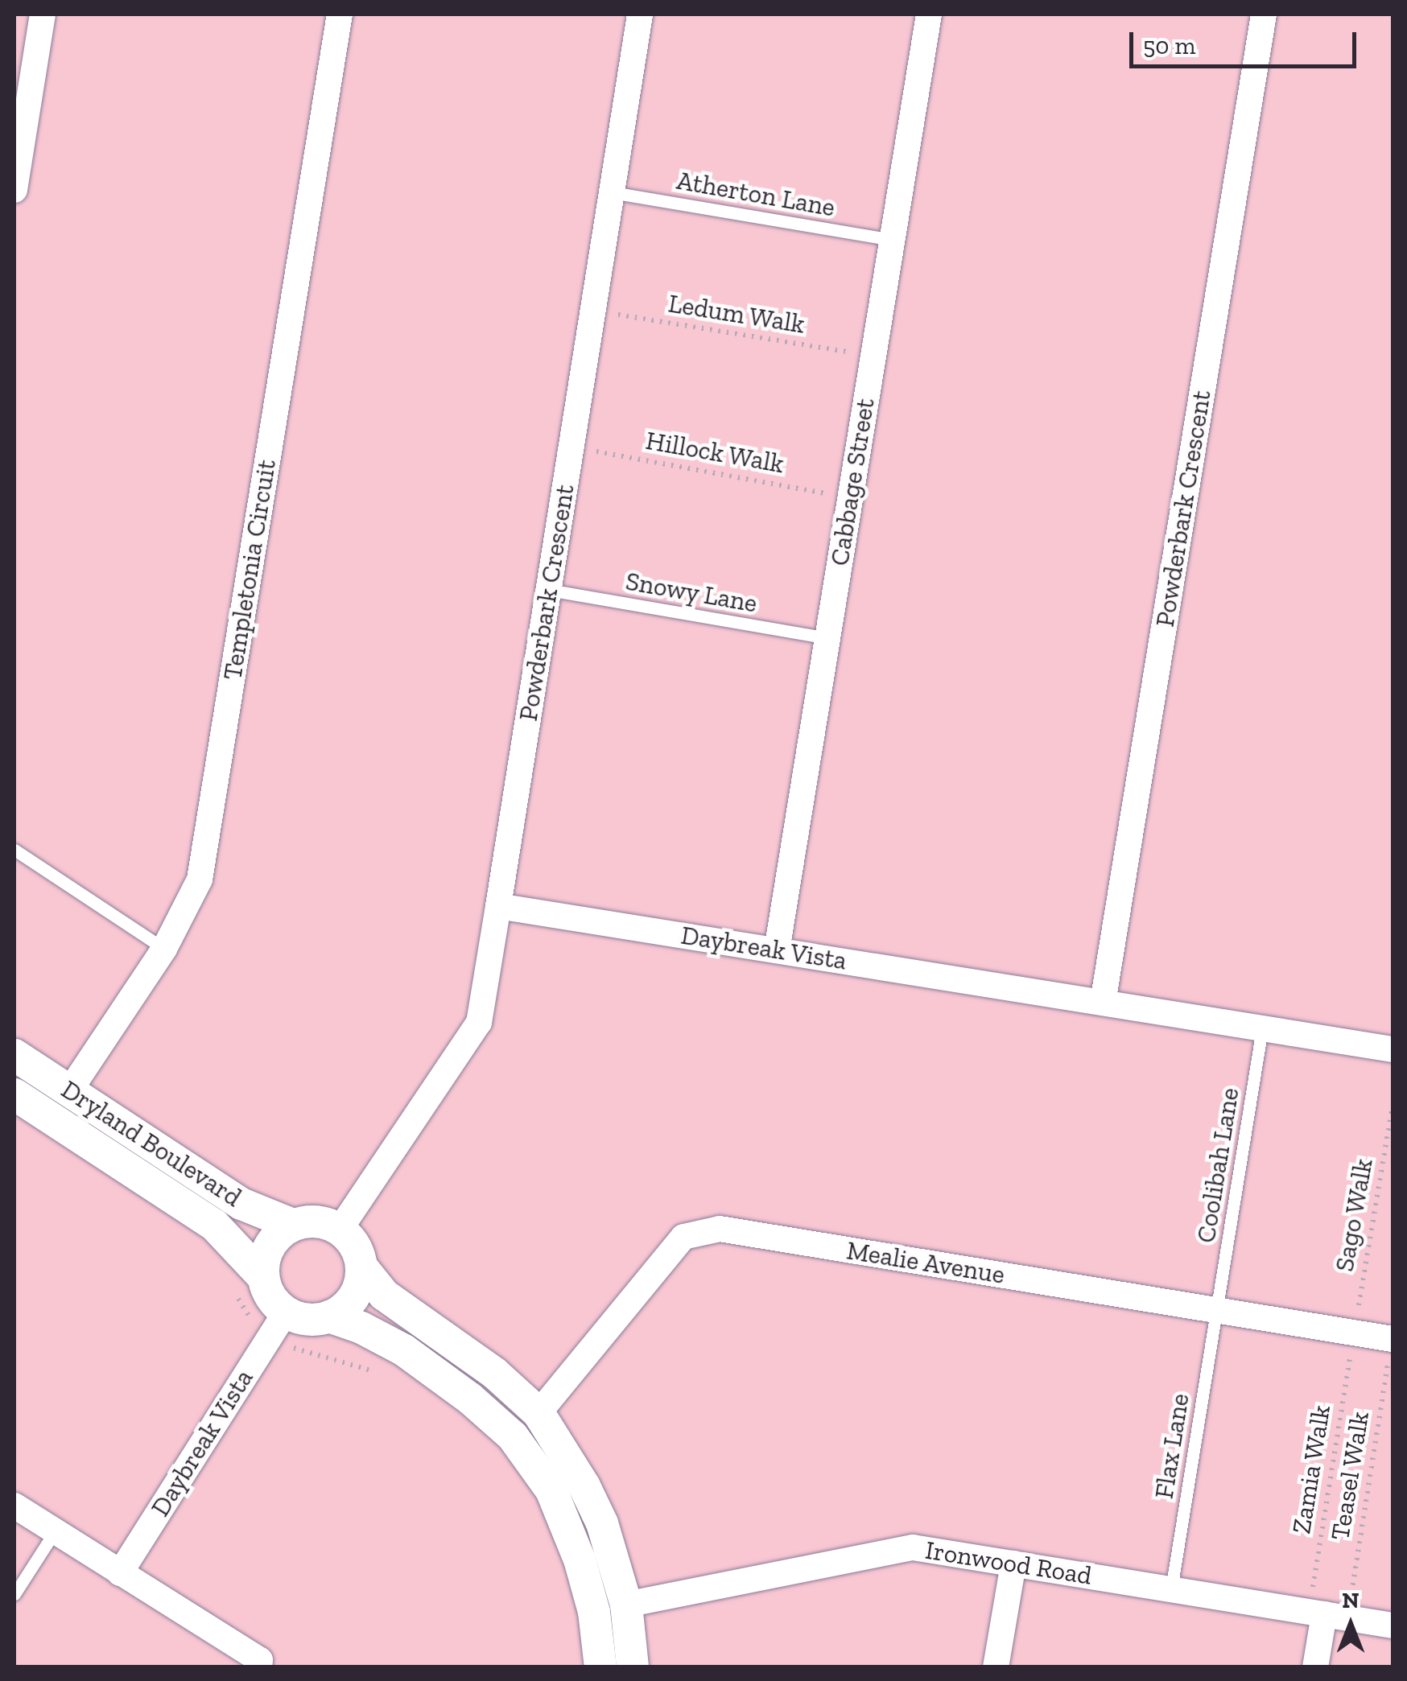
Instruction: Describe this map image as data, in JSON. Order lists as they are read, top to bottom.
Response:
{
  "streets": {
    "street": [
      "Cabbage Street",
      "Powderbark Crescent",
      "Templetonia Circuit",
      "Daybreak Vista",
      "Dryland Boulevard",
      "Mealie Avenue",
      "Ironwood Road"
    ],
    "lane": [
      "Atherton Lane",
      "Snowy Lane",
      "Coolibah Lane",
      "Flax Lane"
    ],
    "path": [
      "Ledum Walk",
      "Hillock Walk",
      "Sago Walk",
      "Zamia Walk",
      "Teasel Walk"
    ]
  },
  "crossings": [
    ["Atherton Lane", "Cabbage Street"],
    ["Atherton Lane", "Powderbark Crescent"],
    ["Ledum Walk", "Cabbage Street"],
    ["Ledum Walk", "Powderbark Crescent"],
    ["Hillock Walk", "Cabbage Street"],
    ["Hillock Walk", "Powderbark Crescent"],
    ["Cabbage Street", "Snowy Lane"],
    ["Cabbage Street", "Daybreak Vista"],
    ["Powderbark Crescent", "Snowy Lane"],
    ["Powderbark Crescent", "Daybreak Vista"],
    ["Templetonia Circuit", "Dryland Boulevard"],
    ["Daybreak Vista", "Dryland Boulevard"],
    ["Daybreak Vista", "Coolibah Lane"],
    ["Coolibah Lane", "Mealie Avenue"],
    ["Coolibah Lane", "Flax Lane"],
    ["Sago Walk", "Mealie Avenue"],
    ["Sago Walk", "Zamia Walk"],
    ["Mealie Avenue", "Flax Lane"],
    ["Mealie Avenue", "Zamia Walk"],
    ["Mealie Avenue", "Teasel Walk"],
    ["Flax Lane", "Ironwood Road"],
    ["Zamia Walk", "Teasel Walk"],
    ["Zamia Walk", "Ironwood Road"],
    ["Teasel Walk", "Ironwood Road"]
  ],
  "scale_bar": "50 m",
  "north": "top"
}
